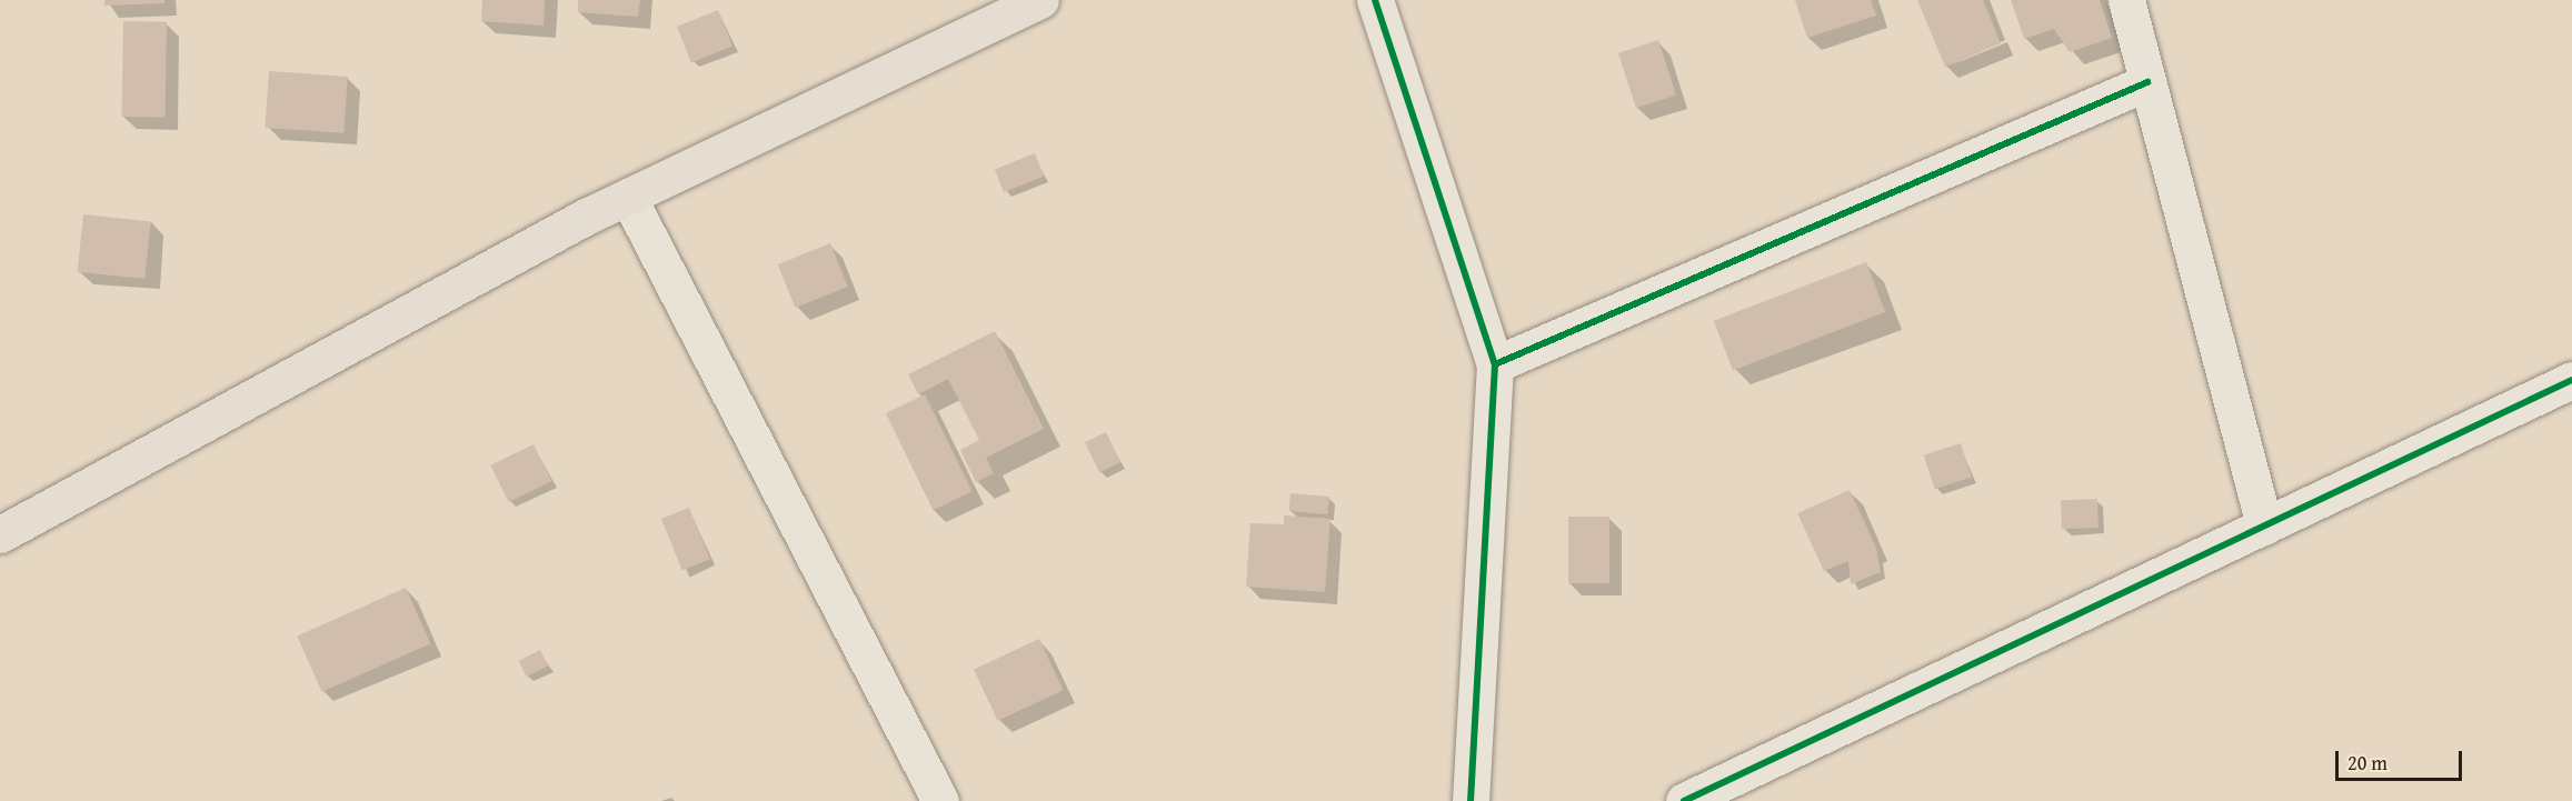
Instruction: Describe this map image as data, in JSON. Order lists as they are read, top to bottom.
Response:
{
  "scale_bar": "20 m"
}
